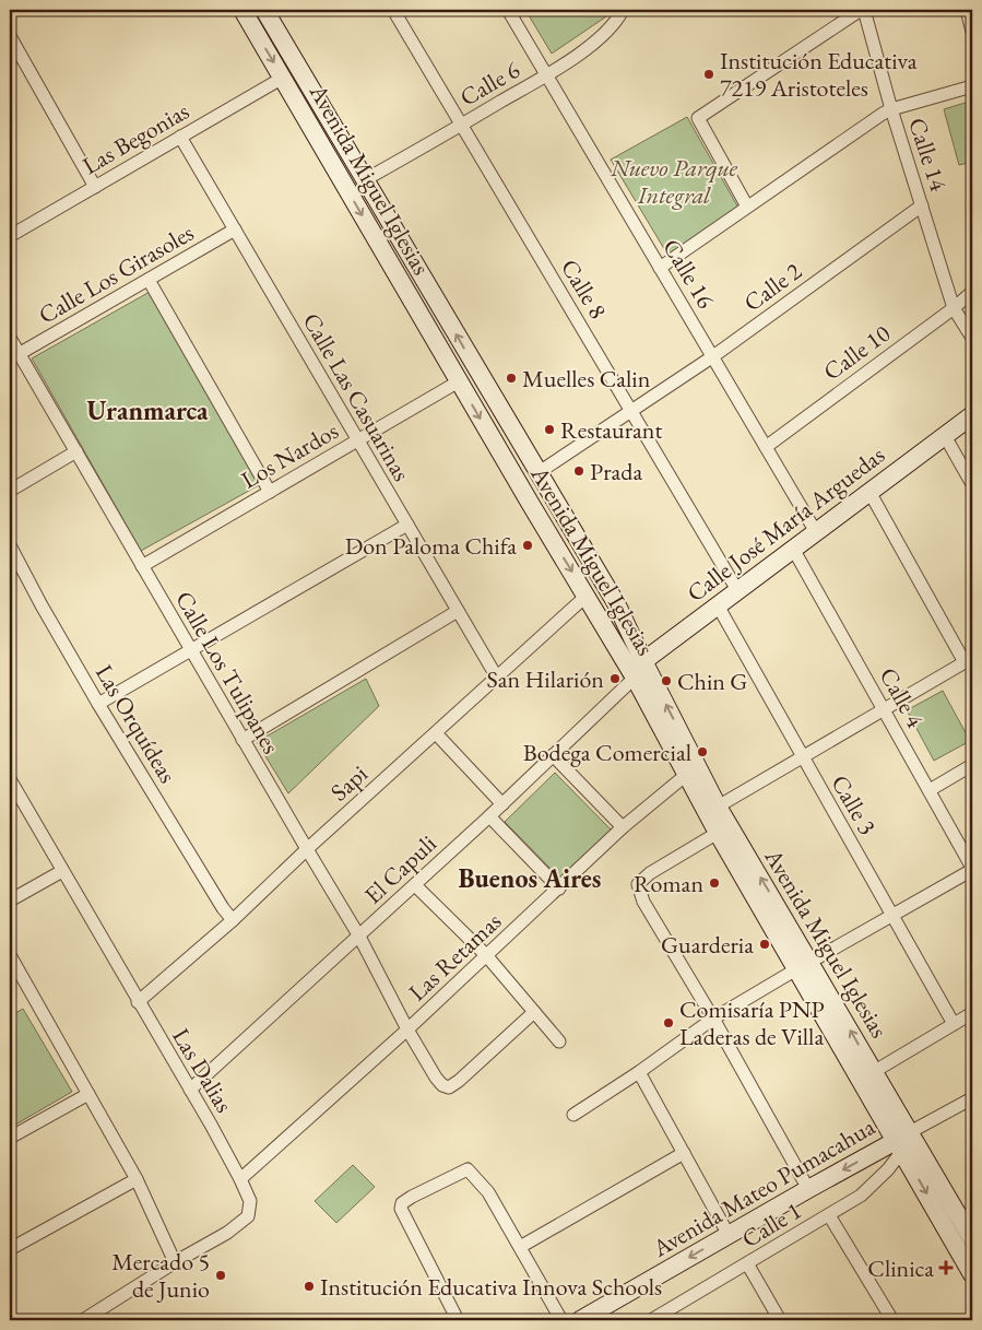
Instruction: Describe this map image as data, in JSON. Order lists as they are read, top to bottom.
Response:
{
  "streets": {
    "main road": ["Avenida Miguel Iglesias", "Calle José María Arguedas", "Avenida Mateo Pumacahua"],
    "street": [
      "Calle 6",
      "Las Begonias",
      "Calle 14",
      "Calle Los Girasoles",
      "Calle 16",
      "Calle 2",
      "Calle 8",
      "Calle 10",
      "Calle Las Casuarinas",
      "Los Nardos",
      "Calle Los Tulipanes",
      "Calle 4",
      "Las Orquídeas",
      "Sapi",
      "Calle 3",
      "El Capuli",
      "Las Retamas",
      "Las Dalias",
      "Calle 1"
    ]
  },
  "crossings": [
    ["Calle 6", "Avenida Miguel Iglesias"],
    ["Calle 6", "Calle 16"],
    ["Calle 6", "Calle 8"],
    ["Las Begonias", "Avenida Miguel Iglesias"],
    ["Las Begonias", "Calle Las Casuarinas"],
    ["Calle 14", "Calle 2"],
    ["Calle 14", "Calle 10"],
    ["Avenida Miguel Iglesias", "Calle 2"],
    ["Avenida Miguel Iglesias", "Los Nardos"],
    ["Avenida Miguel Iglesias", "Calle José María Arguedas"],
    ["Avenida Miguel Iglesias", "Sapi"],
    ["Avenida Miguel Iglesias", "El Capuli"],
    ["Avenida Miguel Iglesias", "Las Retamas"],
    ["Avenida Miguel Iglesias", "Avenida Mateo Pumacahua"],
    ["Avenida Miguel Iglesias", "Calle 1"],
    ["Calle Los Girasoles", "Calle Las Casuarinas"],
    ["Calle Los Girasoles", "Calle Los Tulipanes"],
    ["Calle 16", "Calle 2"],
    ["Calle 16", "Calle 10"],
    ["Calle 16", "Calle José María Arguedas"],
    ["Calle 2", "Calle 8"],
    ["Calle 8", "Calle José María Arguedas"],
    ["Calle Las Casuarinas", "Los Nardos"],
    ["Calle Las Casuarinas", "Sapi"],
    ["Los Nardos", "Calle Los Tulipanes"],
    ["Calle José María Arguedas", "Calle 4"],
    ["Calle José María Arguedas", "Calle 3"],
    ["Calle José María Arguedas", "El Capuli"],
    ["Calle Los Tulipanes", "Sapi"],
    ["Calle Los Tulipanes", "El Capuli"],
    ["Calle Los Tulipanes", "Las Retamas"],
    ["Las Orquídeas", "Sapi"],
    ["Sapi", "Las Dalias"],
    ["El Capuli", "Las Dalias"],
    ["Las Retamas", "Las Dalias"],
    ["Avenida Mateo Pumacahua", "Calle 1"]
  ],
  "districts": ["Uranmarca", "Buenos Aires"],
  "parks": ["Nuevo Parque Integral"],
  "places": {
    "other": [
      "Institución Educativa 7219 Aristoteles",
      "Muelles Calin",
      "Restaurant",
      "Prada",
      "Don Paloma Chifa",
      "San Hilarión",
      "Chin G",
      "Bodega Comercial",
      "Roman",
      "Guarderia",
      "Comisaría PNP Laderas de Villa",
      "Mercado 5 de Junio",
      "Institución Educativa Innova Schools"
    ],
    "health": ["Clinica"]
  }
}
